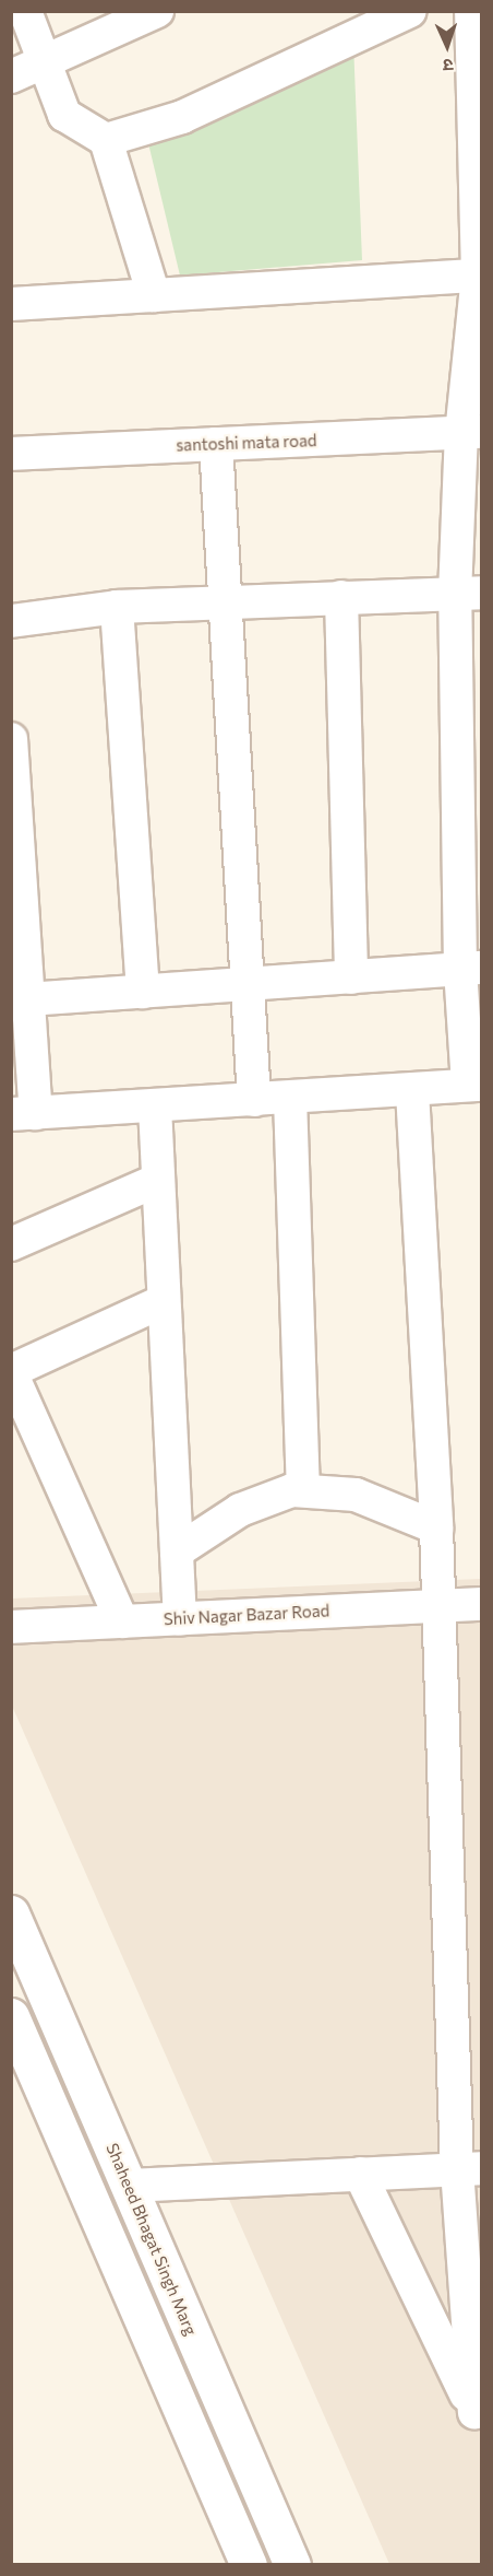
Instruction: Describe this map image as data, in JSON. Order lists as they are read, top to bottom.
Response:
{
  "streets": {
    "main road": ["Shaheed Bhagat Singh Marg"],
    "street": ["santoshi mata road", "Shiv Nagar Bazar Road"]
  },
  "north": "bottom"
}
